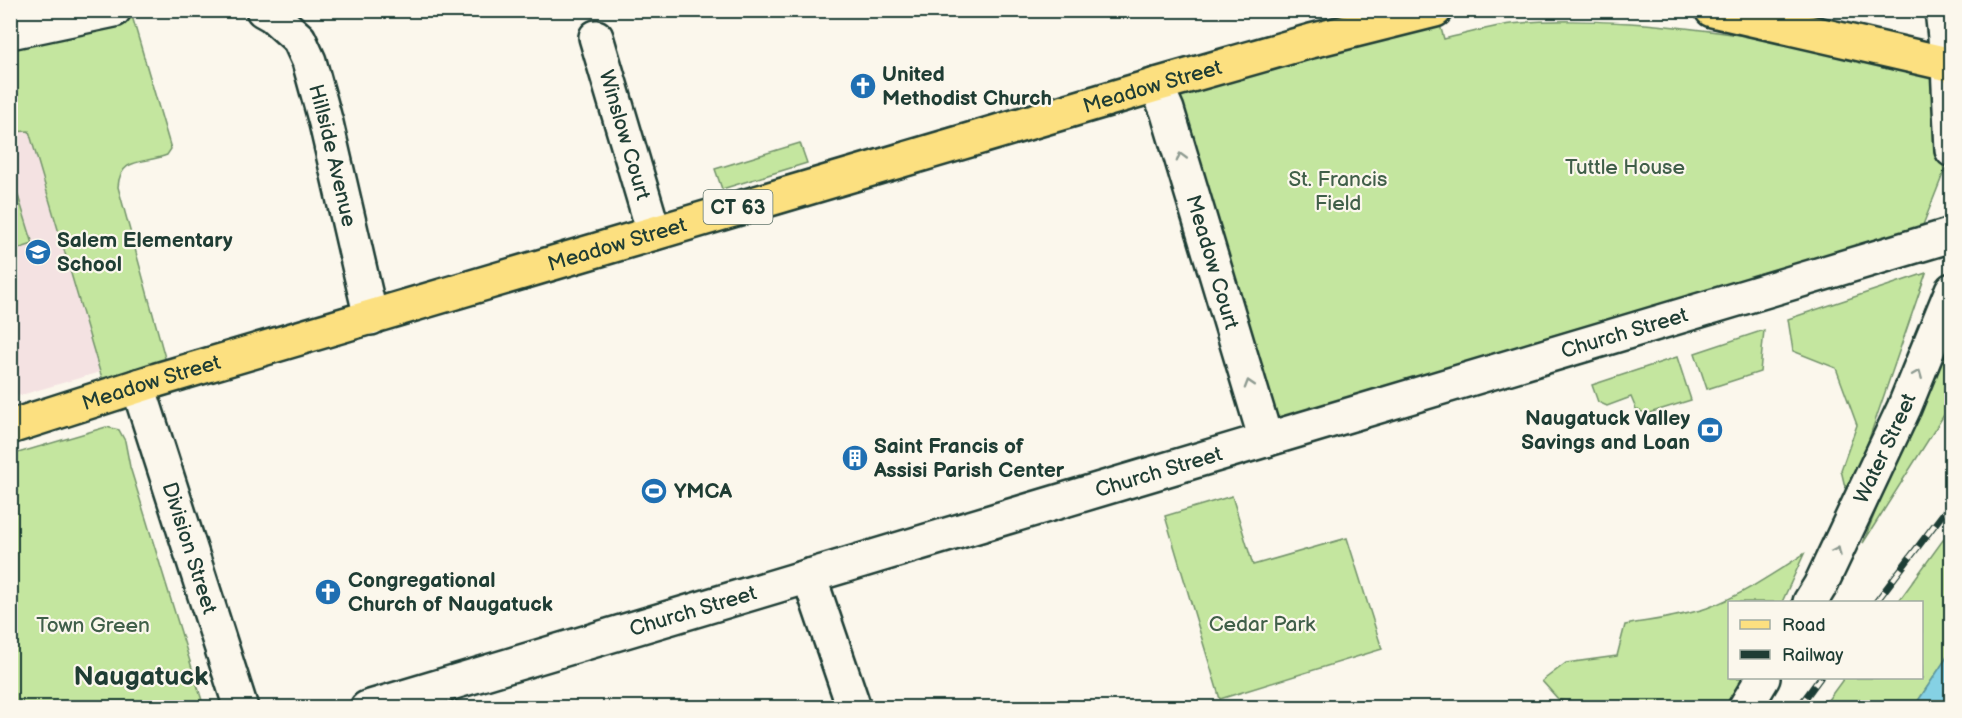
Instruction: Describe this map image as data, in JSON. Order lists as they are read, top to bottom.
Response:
{
  "streets": {
    "main road": ["Meadow Street", "CT 63"],
    "street": [
      "Winslow Court",
      "Hillside Avenue",
      "Meadow Court",
      "Church Street",
      "Water Street",
      "Division Street"
    ]
  },
  "crossings": [
    ["Meadow Street", "Winslow Court"],
    ["Meadow Street", "Hillside Avenue"],
    ["Meadow Street", "Meadow Court"],
    ["Meadow Street", "Division Street"],
    ["Meadow Court", "Church Street"]
  ],
  "one_way": ["Meadow Court", "Water Street"],
  "districts": ["Naugatuck"],
  "parks": [
    "Tuttle House",
    "St. Francis Field",
    "Cedar Park",
    "Town Green"
  ],
  "places": {
    "church": ["United Methodist Church", "Congregational Church of Naugatuck"],
    "school or university": ["Salem Elementary School"],
    "bank": ["Naugatuck Valley Savings and Loan"],
    "building": ["Saint Francis of Assisi Parish Center"],
    "sports": ["YMCA"]
  },
  "legend": ["Road", "Railway"]
}
